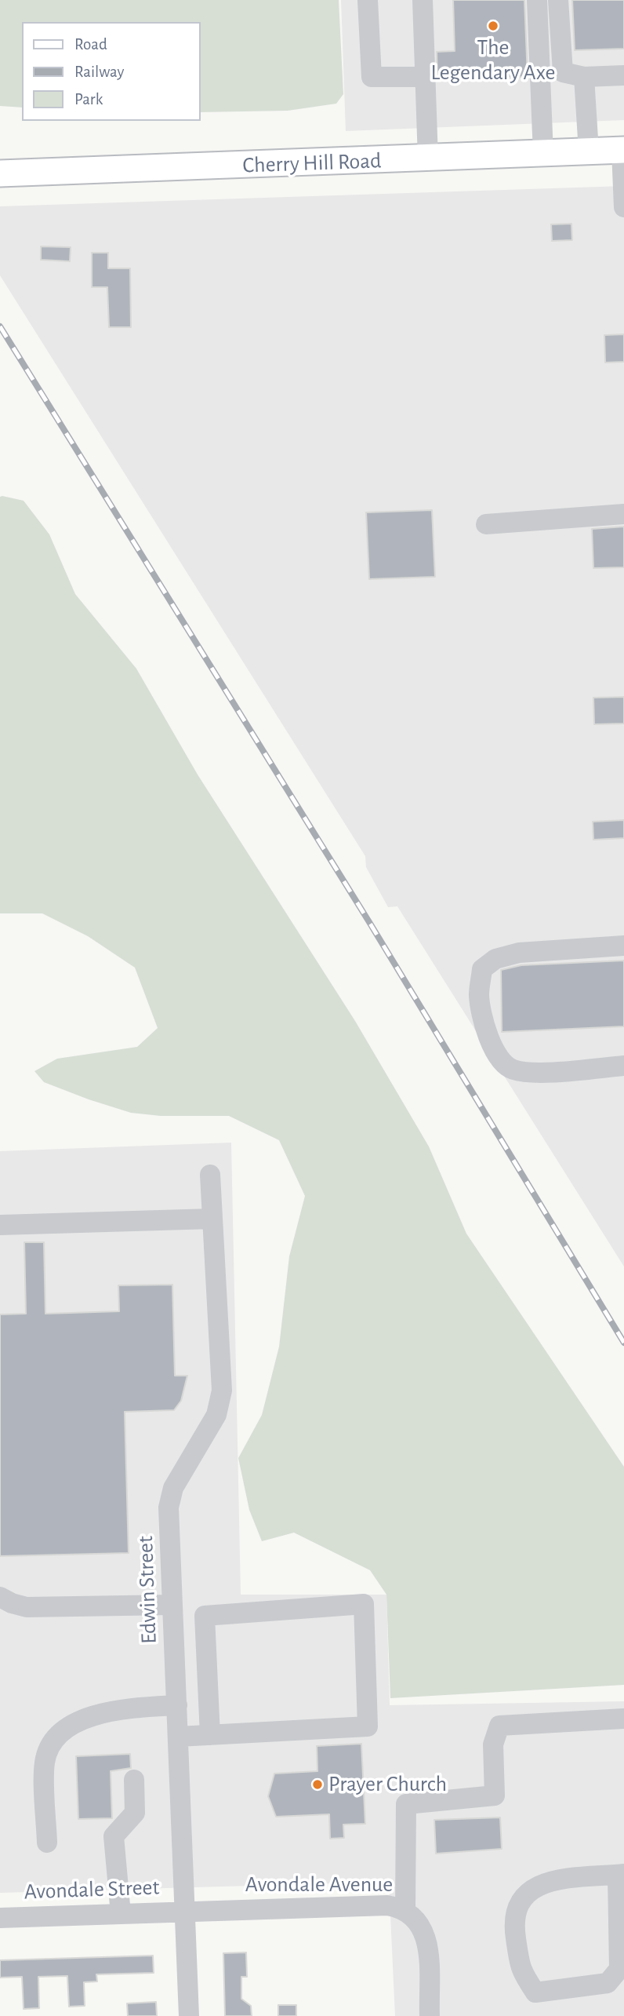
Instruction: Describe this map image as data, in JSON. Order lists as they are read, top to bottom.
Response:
{
  "streets": {
    "main road": ["Cherry Hill Road"],
    "street": ["Edwin Street", "Avondale Avenue", "Avondale Street"]
  },
  "crossings": [
    ["Edwin Street", "Avondale Avenue"],
    ["Edwin Street", "Avondale Street"],
    ["Avondale Avenue", "Avondale Street"]
  ],
  "places": ["The Legendary Axe", "Prayer Church"],
  "legend": ["Road", "Railway", "Park"]
}
